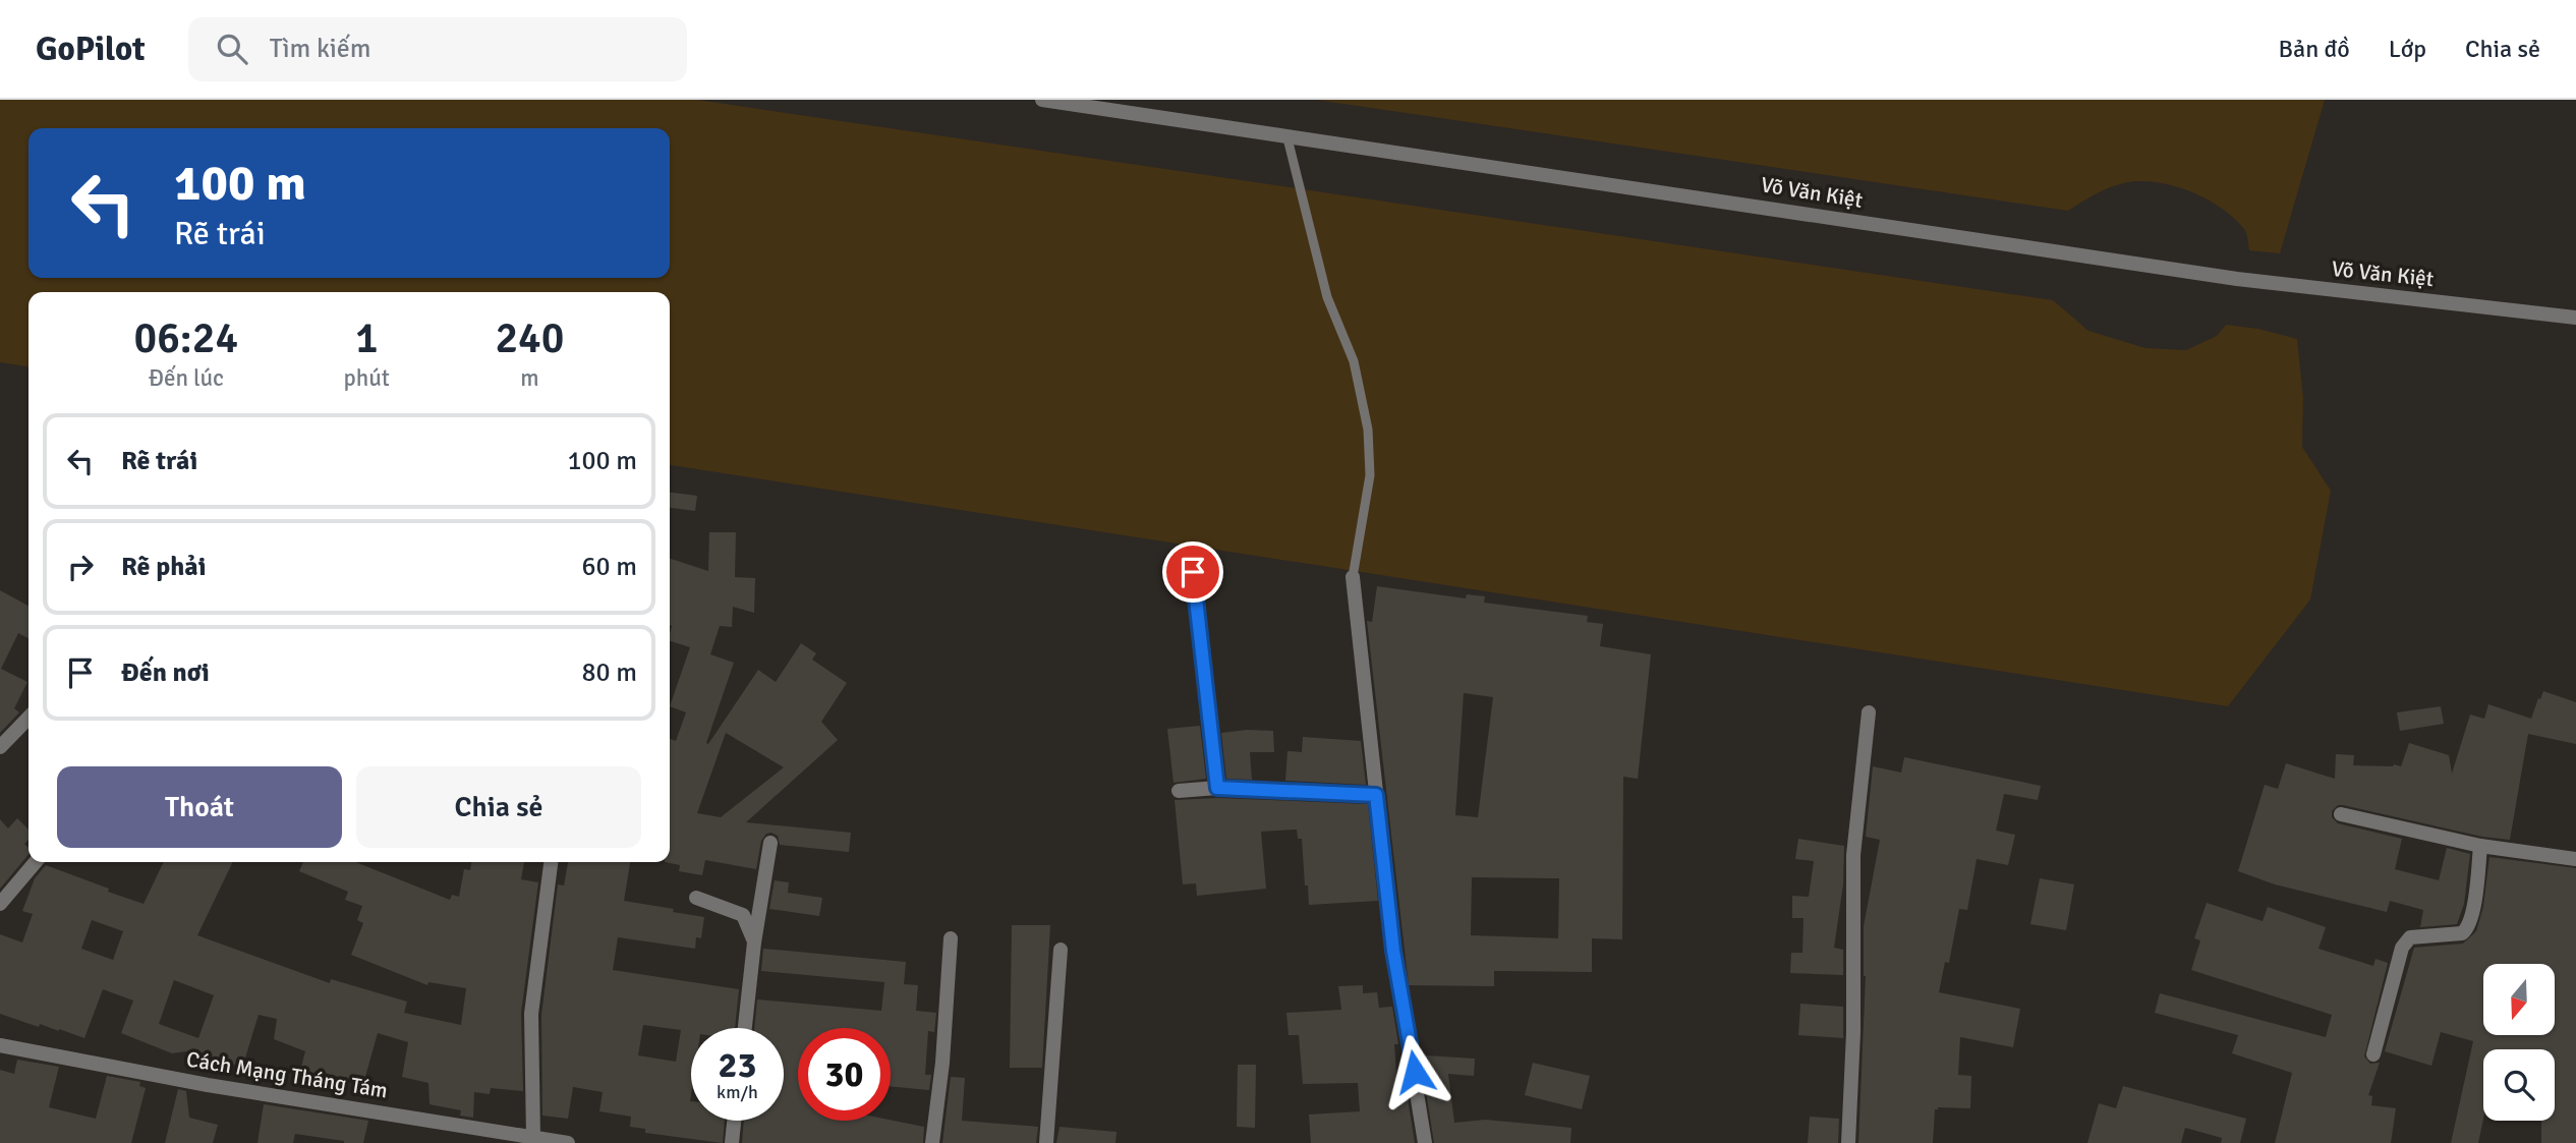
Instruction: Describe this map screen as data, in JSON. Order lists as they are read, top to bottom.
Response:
{
  "streets": {
    "street": ["Võ Văn Kiệt", "Cách Mạng Tháng Tám"]
  },
  "north": "bottom",
  "page": {
    "header": "GoPilot",
    "search": "Tìm kiếm",
    "nav": ["Bản đồ", "Lớp", "Chia sẻ"],
    "turn": ["100 m", "Rẽ trái"],
    "eta": [
      "06:24",
      "Đến lúc",
      "1",
      "phút",
      "240",
      "m"
    ],
    "list": [
      {
        "name": "Rẽ trái",
        "value": "100 m"
      },
      {
        "name": "Rẽ phải",
        "value": "60 m"
      },
      {
        "name": "Đến nơi",
        "value": "80 m"
      }
    ],
    "buttons": ["Thoát", "Chia sẻ"],
    "speed": "23 km/h",
    "limit": "30"
  }
}
